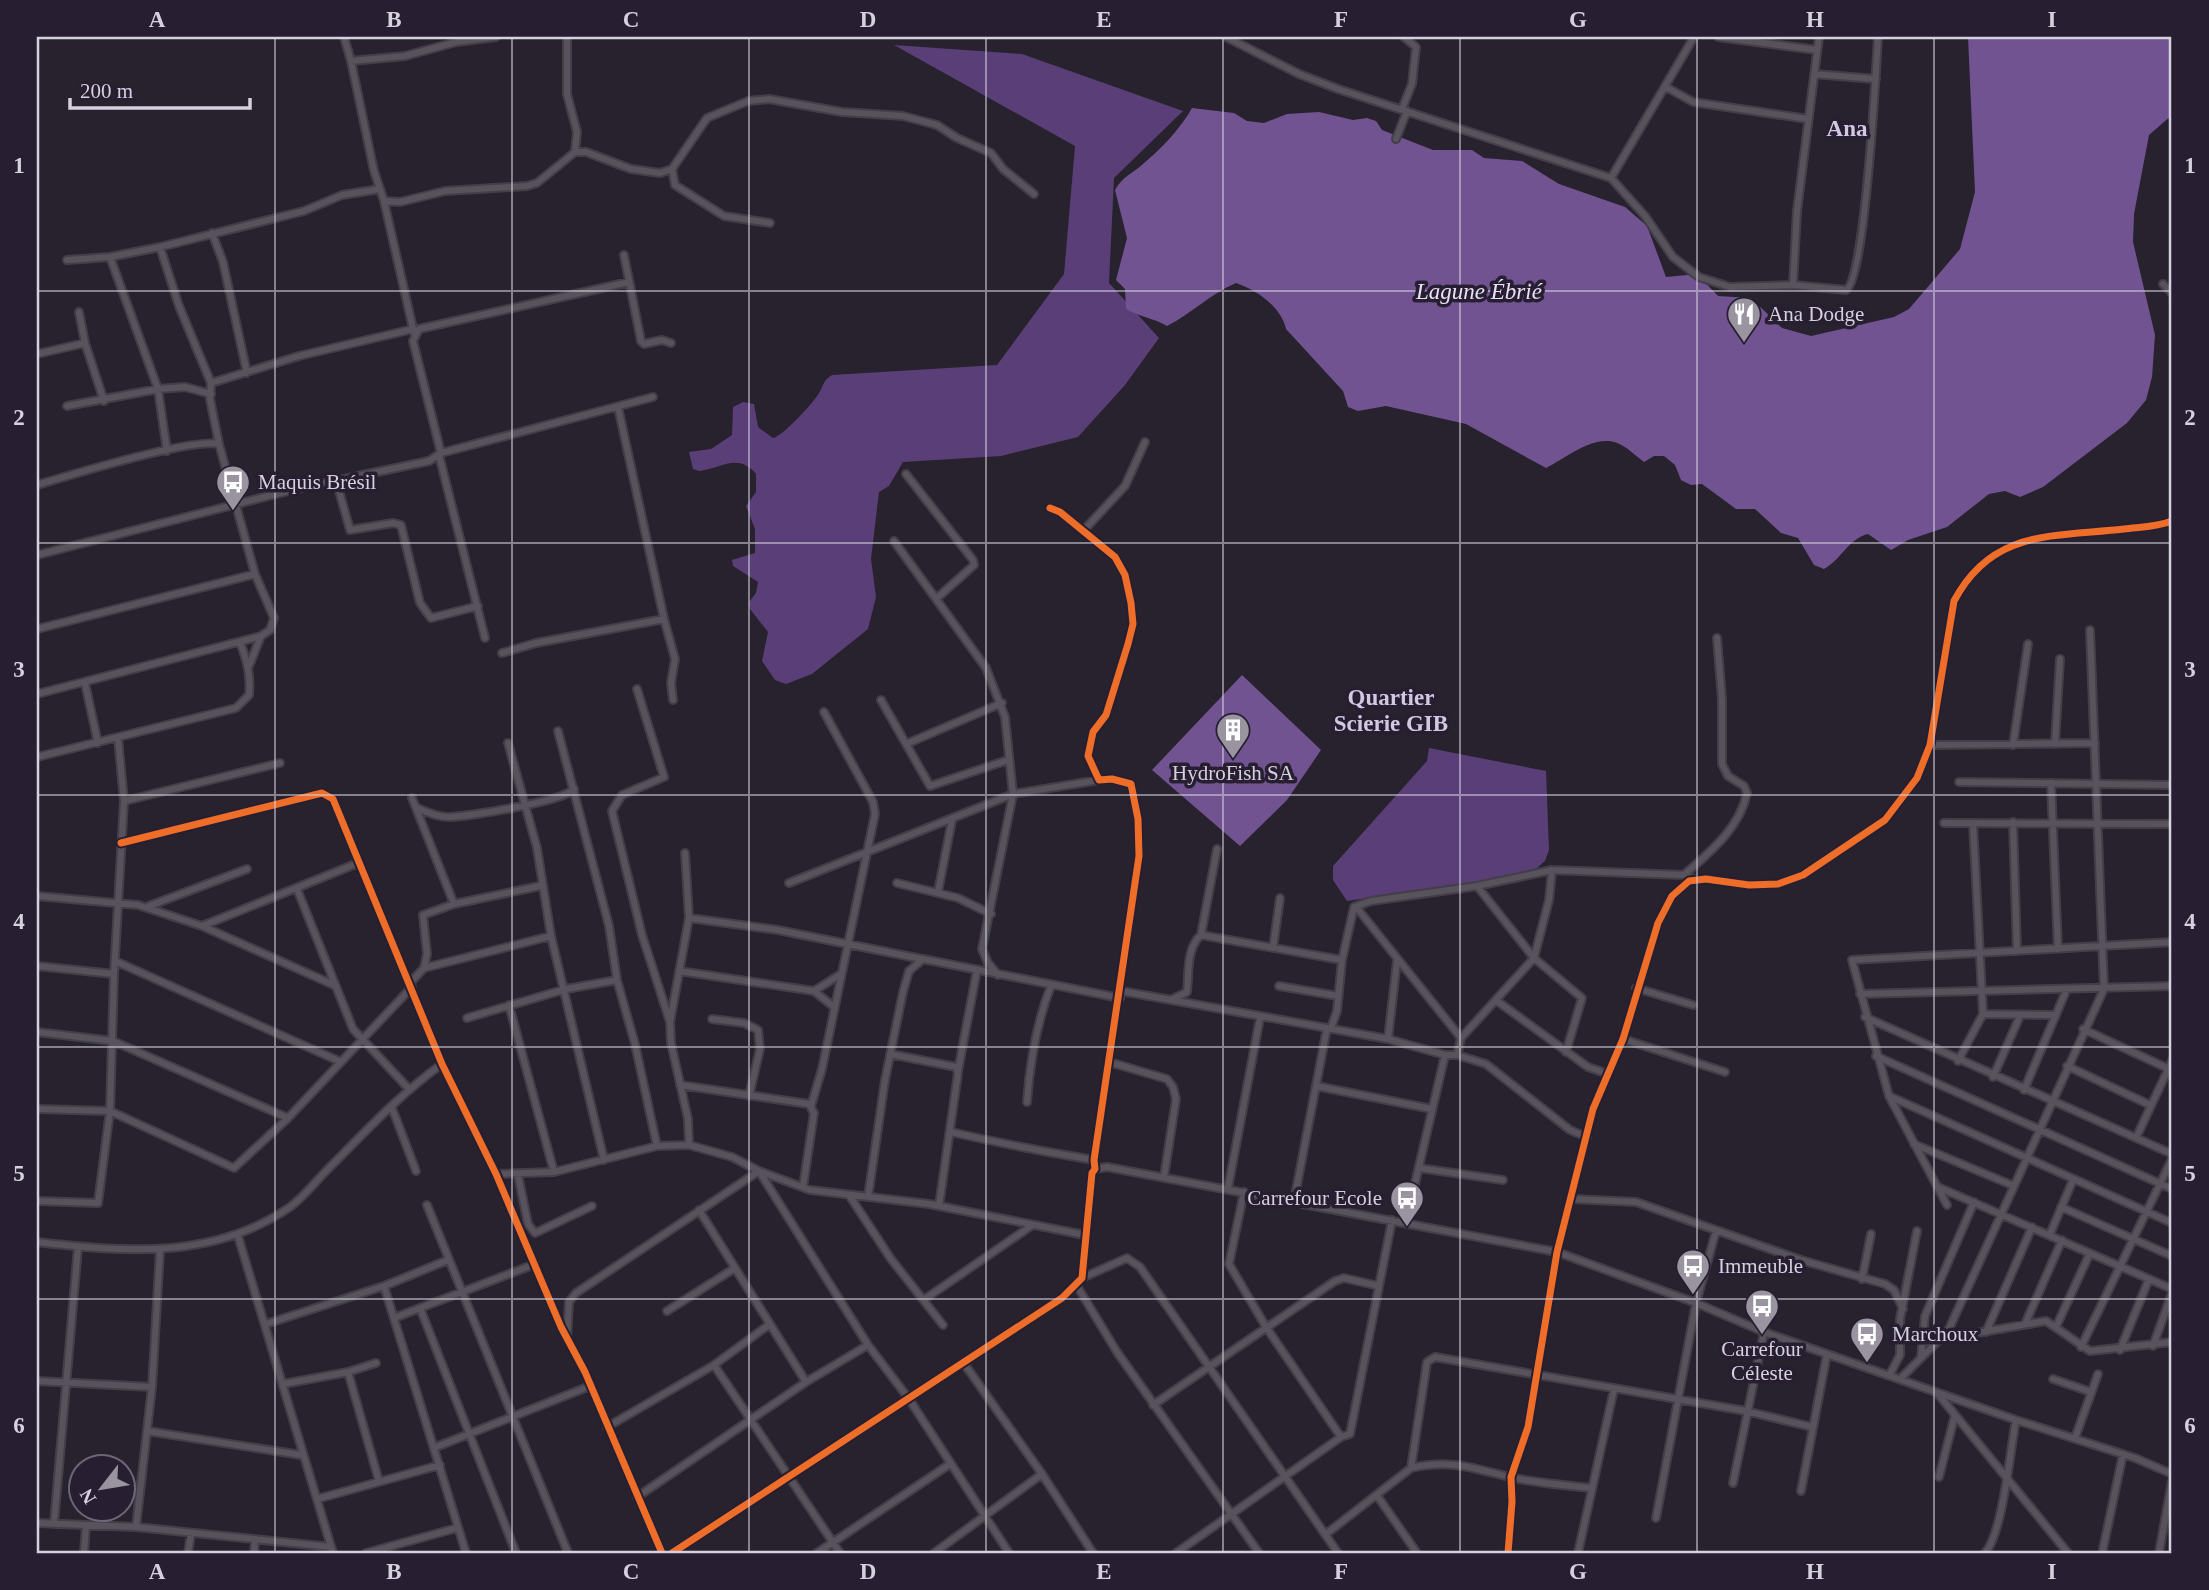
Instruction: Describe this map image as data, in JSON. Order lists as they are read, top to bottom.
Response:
{
  "districts": ["Ana", "Quartier Scierie GIB"],
  "water": ["Lagune Ébrié"],
  "places": {
    "restaurant": ["Ana Dodge"],
    "bus stop": [
      "Maquis Brésil",
      "Carrefour Ecole",
      "Immeuble",
      "Carrefour Céleste",
      "Marchoux"
    ],
    "building": ["HydroFish SA"]
  },
  "scale_bar": "200 m",
  "north": "bottom left",
  "grid": {
    "columns": [
      "A",
      "B",
      "C",
      "D",
      "E",
      "F",
      "G",
      "H",
      "I"
    ],
    "rows": [
      "1",
      "2",
      "3",
      "4",
      "5",
      "6"
    ]
  }
}
